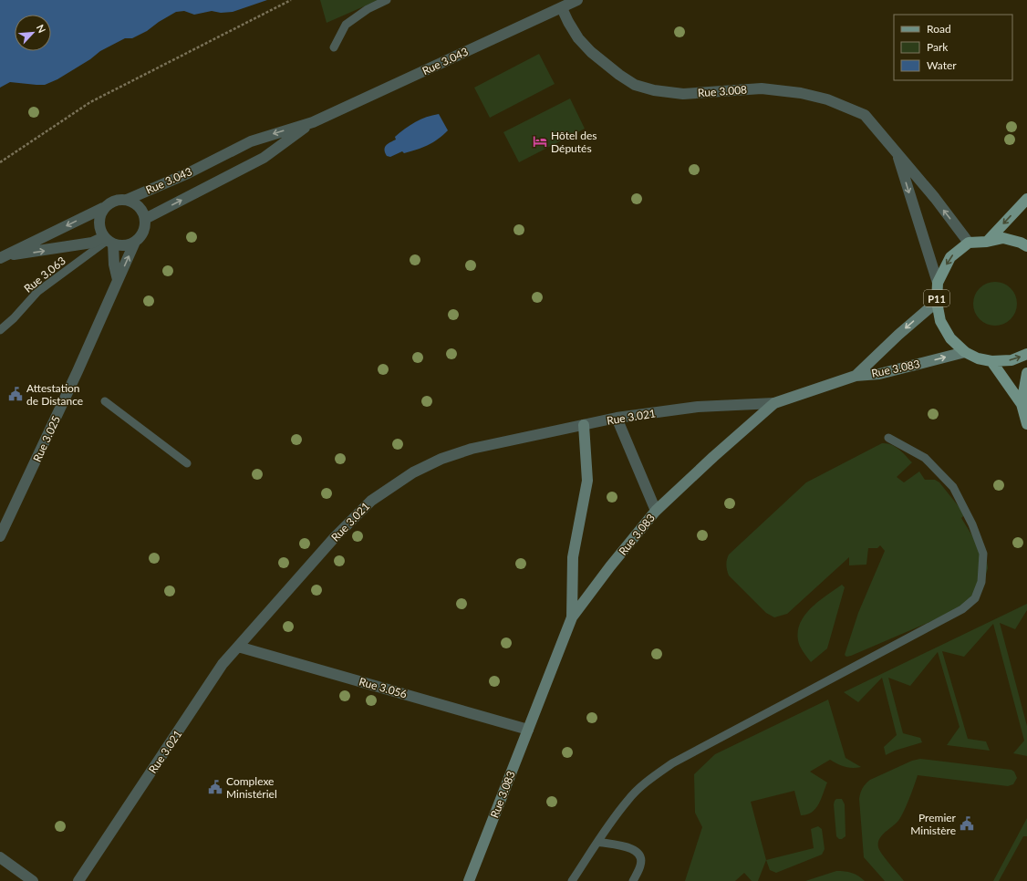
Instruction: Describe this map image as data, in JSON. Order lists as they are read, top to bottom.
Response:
{
  "streets": {
    "main road": ["P11", "Rue 3.083"],
    "street": [
      "Rue 3.043",
      "Rue 3.008",
      "Rue 3.021",
      "Rue 3.025",
      "Rue 3.056"
    ],
    "lane": ["Rue 3.063"]
  },
  "crossings": [
    ["Rue 3.043", "Rue 3.008"],
    ["Rue 3.043", "Rue 3.063"],
    ["Rue 3.043", "Rue 3.025"],
    ["Rue 3.008", "P11"],
    ["Rue 3.063", "Rue 3.025"],
    ["P11", "Rue 3.083"],
    ["Rue 3.083", "Rue 3.021"],
    ["Rue 3.083", "Rue 3.056"],
    ["Rue 3.021", "Rue 3.056"]
  ],
  "places": {
    "hotel": ["Hôtel des Députés"],
    "public building": ["Attestation de Distance", "Complexe Ministériel", "Premier Ministère"]
  },
  "legend": ["Road", "Park", "Water"],
  "north": "top right"
}
